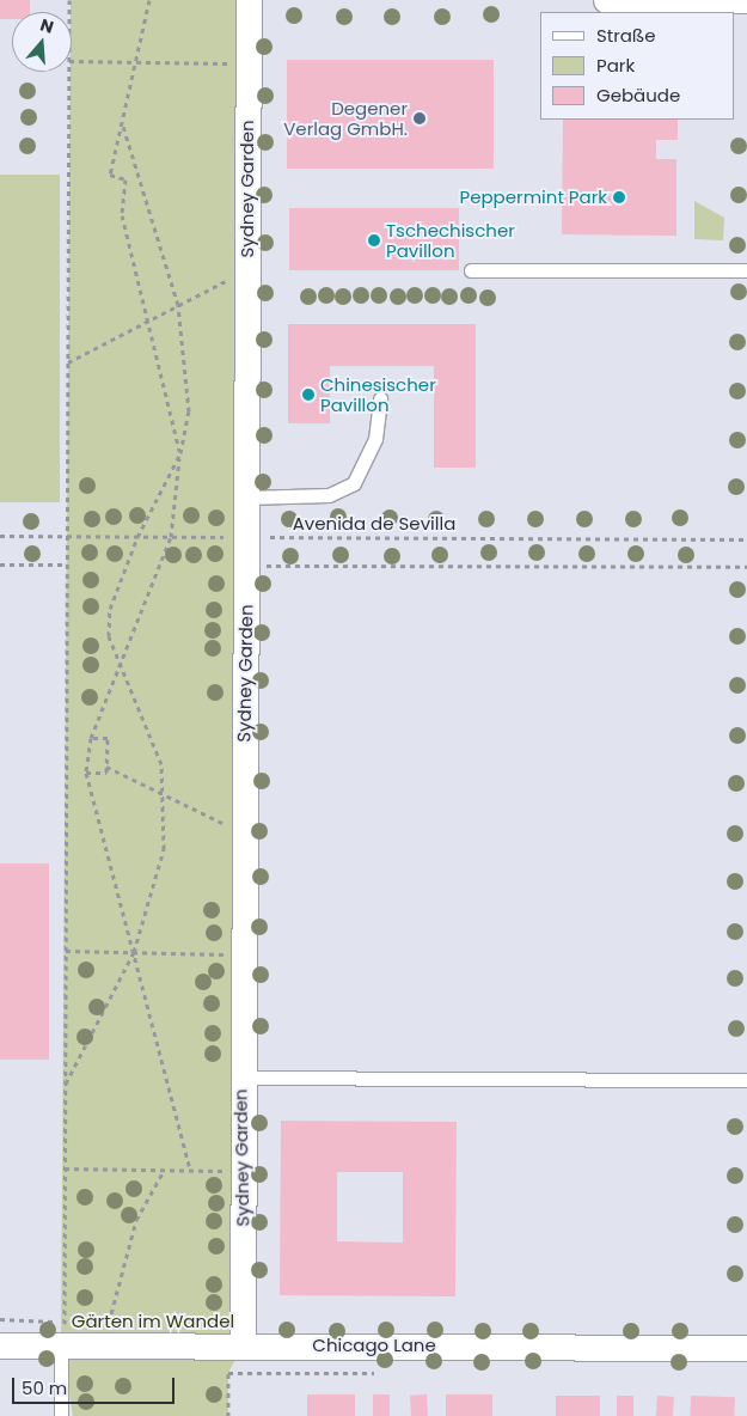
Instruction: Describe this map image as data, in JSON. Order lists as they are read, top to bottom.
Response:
{
  "streets": {
    "street": ["Sydney Garden", "Chicago Lane"],
    "path": ["Avenida de Sevilla"]
  },
  "crossings": [
    ["Sydney Garden", "Avenida de Sevilla"],
    ["Sydney Garden", "Chicago Lane"]
  ],
  "parks": ["Gärten im Wandel"],
  "places": [
    "Degener Verlag GmbH.",
    "Peppermint Park",
    "Tschechischer Pavillon",
    "Chinesischer Pavillon"
  ],
  "legend": ["Straße", "Park", "Gebäude"],
  "scale_bar": "50 m",
  "north": "top"
}
